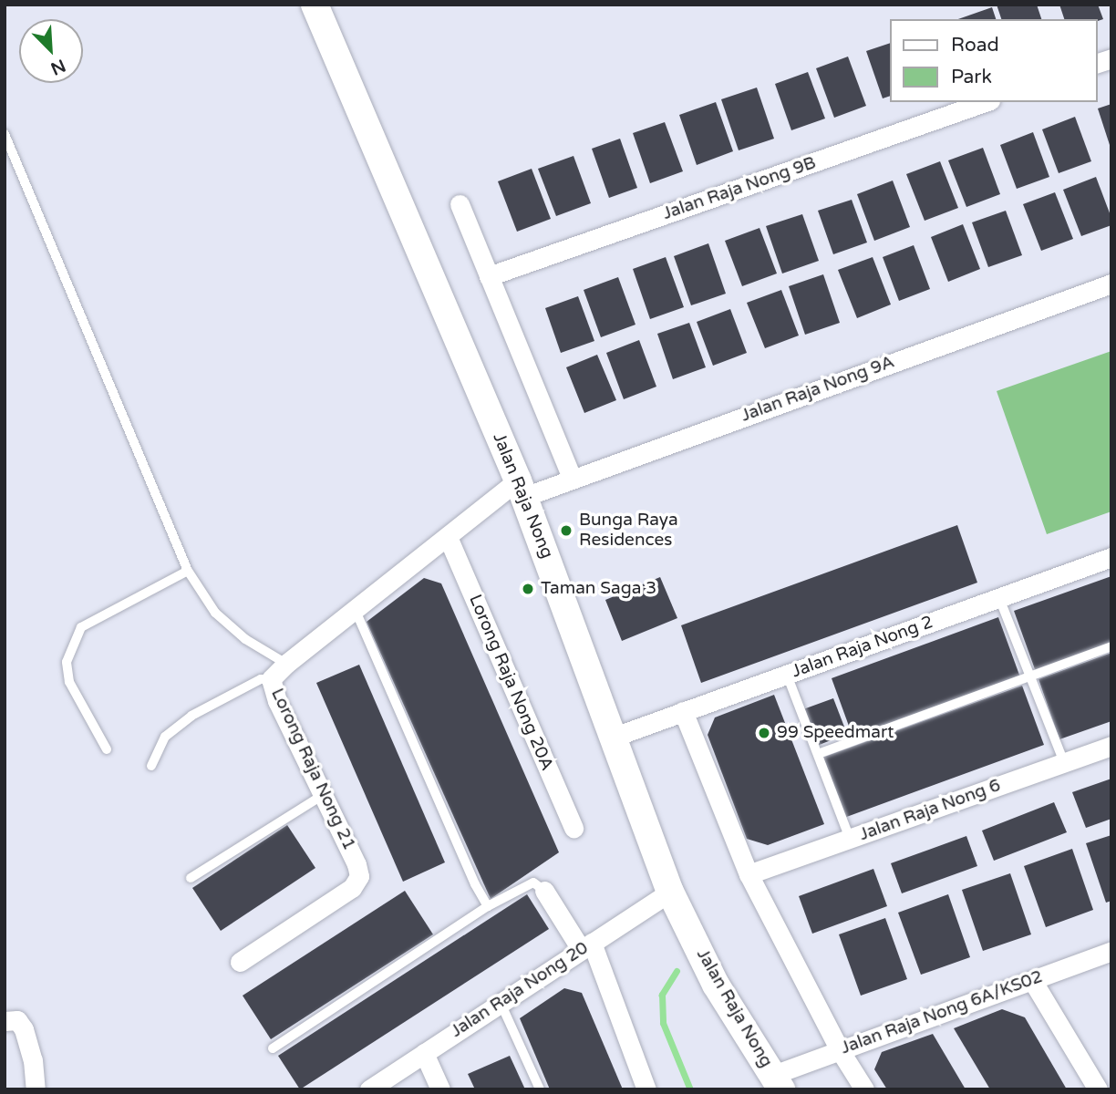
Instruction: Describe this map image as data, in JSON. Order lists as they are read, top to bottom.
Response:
{
  "streets": {
    "main road": ["Jalan Raja Nong"],
    "street": [
      "Jalan Raja Nong 9B",
      "Jalan Raja Nong 9A",
      "Jalan Raja Nong 2",
      "Lorong Raja Nong 20A",
      "Lorong Raja Nong 21",
      "Jalan Raja Nong 6",
      "Jalan Raja Nong 20",
      "Jalan Raja Nong 6A/KS02"
    ]
  },
  "crossings": [
    ["Jalan Raja Nong 9A", "Jalan Raja Nong"],
    ["Jalan Raja Nong 9A", "Lorong Raja Nong 21"],
    ["Jalan Raja Nong", "Jalan Raja Nong 2"],
    ["Jalan Raja Nong", "Lorong Raja Nong 21"],
    ["Jalan Raja Nong", "Jalan Raja Nong 20"],
    ["Jalan Raja Nong", "Jalan Raja Nong 6A/KS02"],
    ["Lorong Raja Nong 20A", "Lorong Raja Nong 21"]
  ],
  "places": ["Bunga Raya Residences", "Taman Saga 3", "99 Speedmart"],
  "legend": ["Road", "Park"],
  "north": "bottom right"
}
